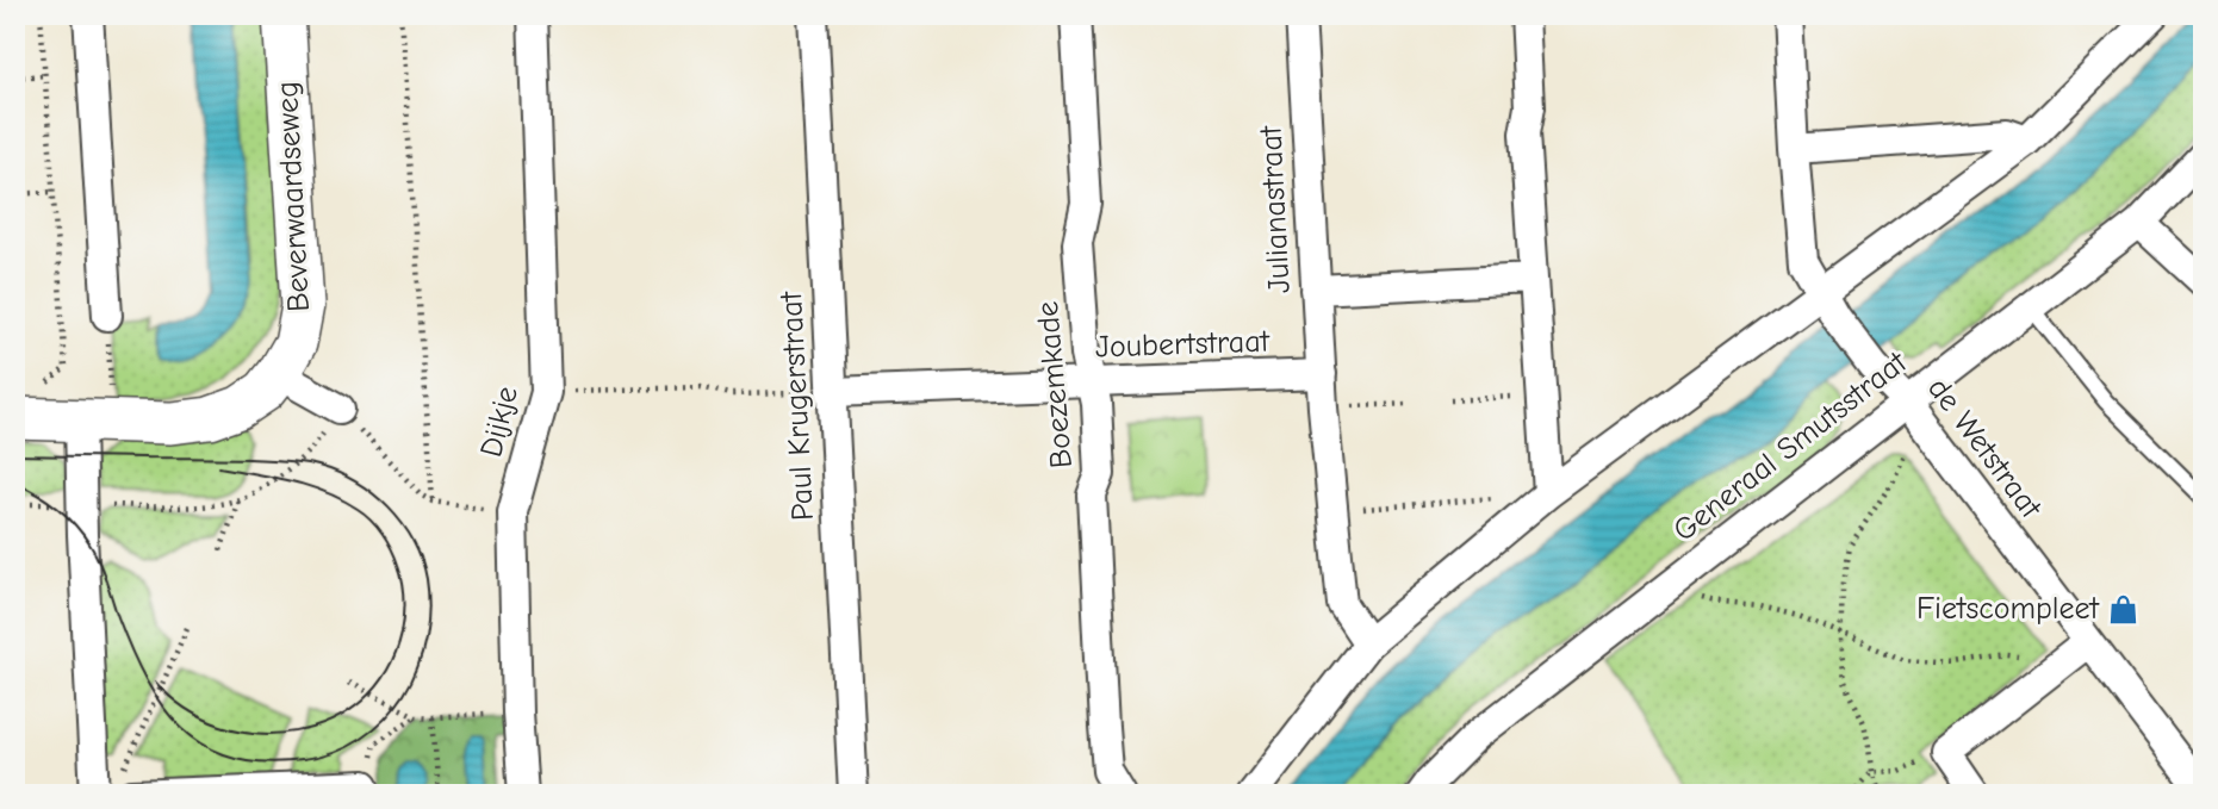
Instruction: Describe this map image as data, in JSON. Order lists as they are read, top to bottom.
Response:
{
  "streets": {
    "street": [
      "Beverwaardseweg",
      "Julianastraat",
      "Joubertstraat",
      "Boezemkade",
      "Paul Krugerstraat",
      "Dijkje",
      "Generaal Smutsstraat",
      "de Wetstraat"
    ]
  },
  "crossings": [
    ["Julianastraat", "Joubertstraat"],
    ["Joubertstraat", "Boezemkade"],
    ["Joubertstraat", "Paul Krugerstraat"],
    ["Generaal Smutsstraat", "de Wetstraat"]
  ],
  "places": {
    "shop": ["Fietscompleet"]
  }
}
